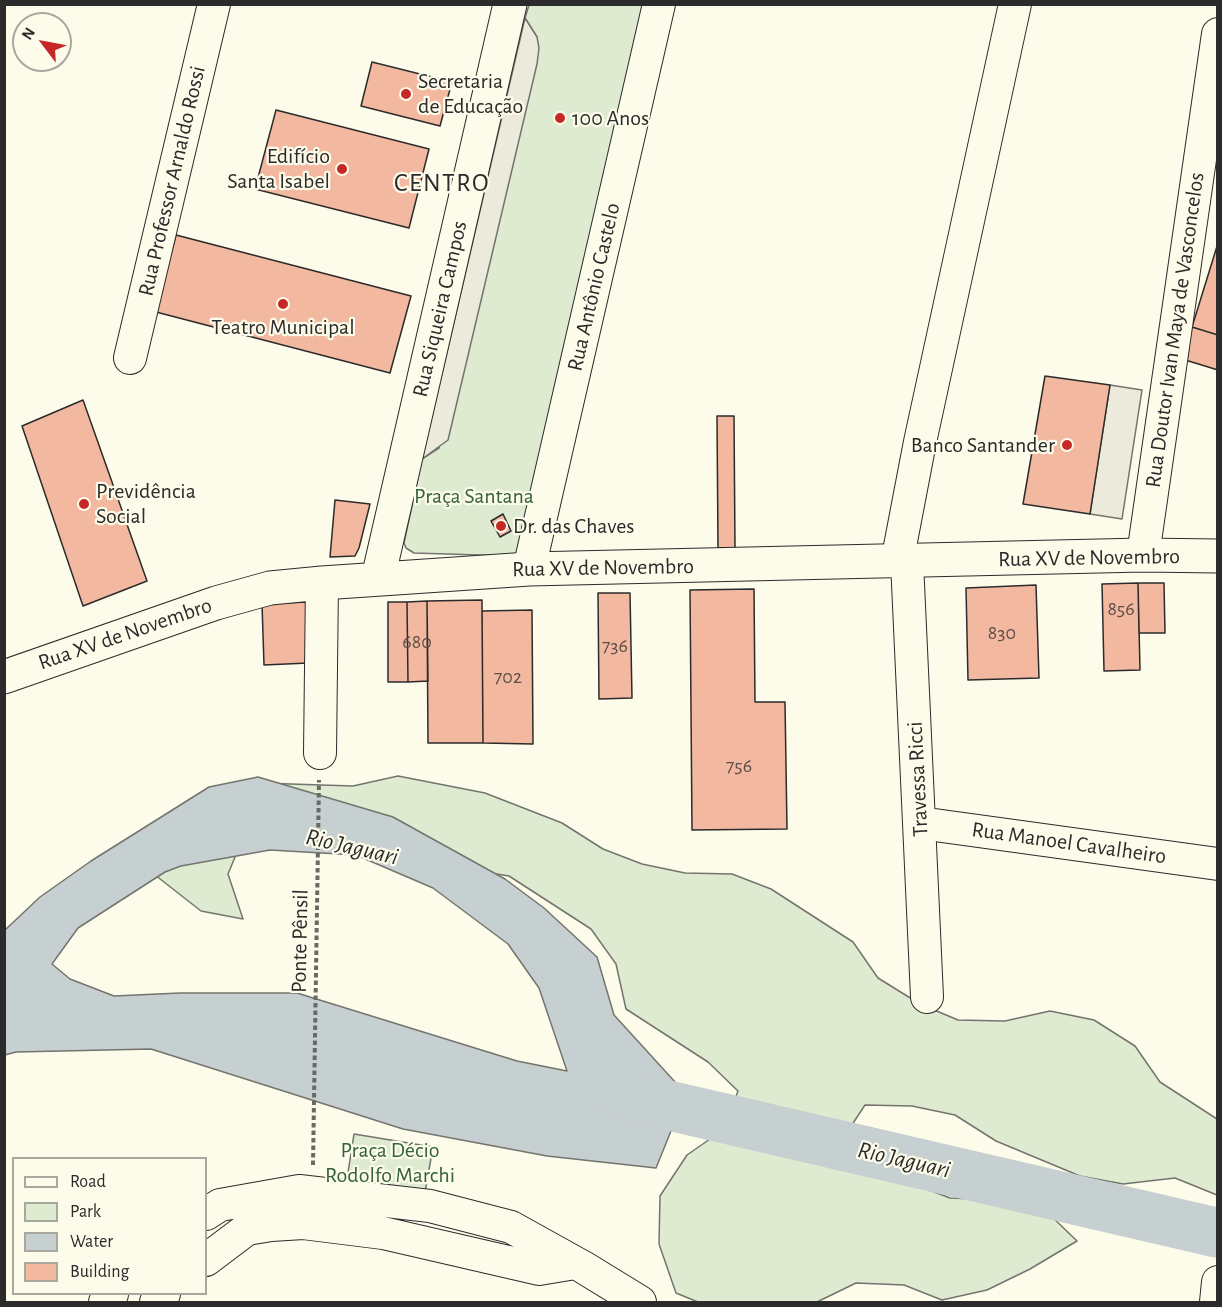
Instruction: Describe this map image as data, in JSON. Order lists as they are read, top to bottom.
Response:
{
  "streets": {
    "main road": ["Rua Siqueira Campos", "Rua XV de Novembro"],
    "street": [
      "Rua Professor Arnaldo Rossi",
      "Rua Antônio Castelo",
      "Rua Doutor Ivan Maya de Vasconcelos",
      "Travessa Ricci",
      "Rua Manoel Cavalheiro"
    ],
    "path": ["Ponte Pênsil"]
  },
  "crossings": [
    ["Rua Antônio Castelo", "Rua XV de Novembro"],
    ["Rua Siqueira Campos", "Rua XV de Novembro"],
    ["Rua Doutor Ivan Maya de Vasconcelos", "Rua XV de Novembro"],
    ["Rua XV de Novembro", "Travessa Ricci"],
    ["Travessa Ricci", "Rua Manoel Cavalheiro"]
  ],
  "districts": ["CENTRO"],
  "water": ["Rio Jaguari"],
  "parks": ["Praça Santana", "Praça Décio Rodolfo Marchi"],
  "places": [
    "Secretaria de Educação",
    "100 Anos",
    "Edifício Santa Isabel",
    "Teatro Municipal",
    "Banco Santander",
    "Previdência Social",
    "Dr. das Chaves"
  ],
  "house_numbers": [
    "856",
    "830",
    "680",
    "736",
    "702",
    "756"
  ],
  "legend": [
    "Road",
    "Park",
    "Water",
    "Building"
  ],
  "north": "top left"
}
